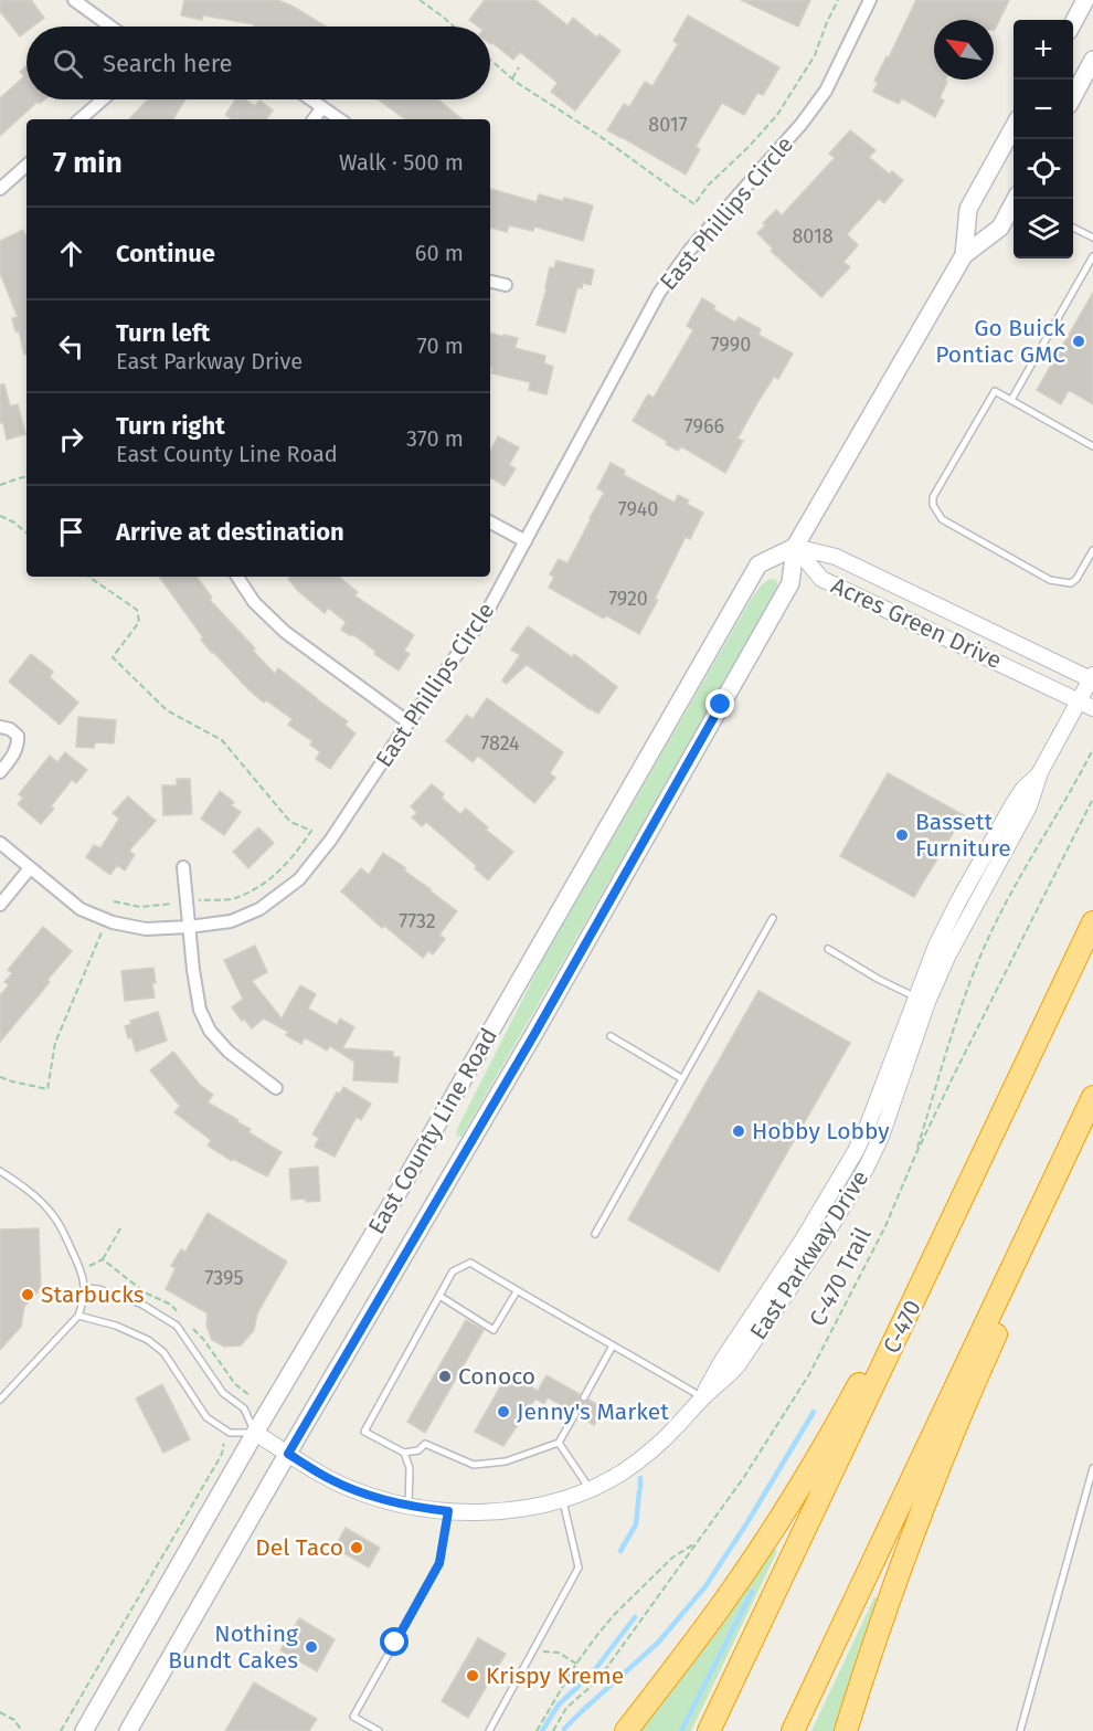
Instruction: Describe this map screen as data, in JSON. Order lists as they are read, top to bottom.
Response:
{
  "streets": {
    "highway": ["C-470"],
    "main road": ["East County Line Road"],
    "street": ["East Phillips Circle", "Acres Green Drive", "East Parkway Drive"],
    "path": ["C-470 Trail"]
  },
  "crossings": [
    ["Acres Green Drive", "East County Line Road"],
    ["Acres Green Drive", "East Parkway Drive"],
    ["East County Line Road", "East Parkway Drive"]
  ],
  "places": [
    "Go Buick Pontiac GMC",
    "Bassett Furniture",
    "Hobby Lobby",
    "Starbucks",
    "Conoco",
    "Jenny's Market",
    "Del Taco",
    "Nothing Bundt Cakes",
    "Krispy Kreme"
  ],
  "house_numbers": [
    "8017",
    "8018",
    "7990",
    "7966",
    "7940",
    "7920",
    "7824",
    "7732",
    "7395"
  ],
  "north": "top left",
  "page": {
    "map_buttons": ["+", "−"],
    "search": "Search here",
    "heading": ["7 min", "Walk · 500 m"],
    "list": [
      ["Continue", "60 m"],
      ["Turn left", "East Parkway Drive", "70 m"],
      ["Turn right", "East County Line Road", "370 m"],
      "Arrive at destination"
    ]
  }
}
